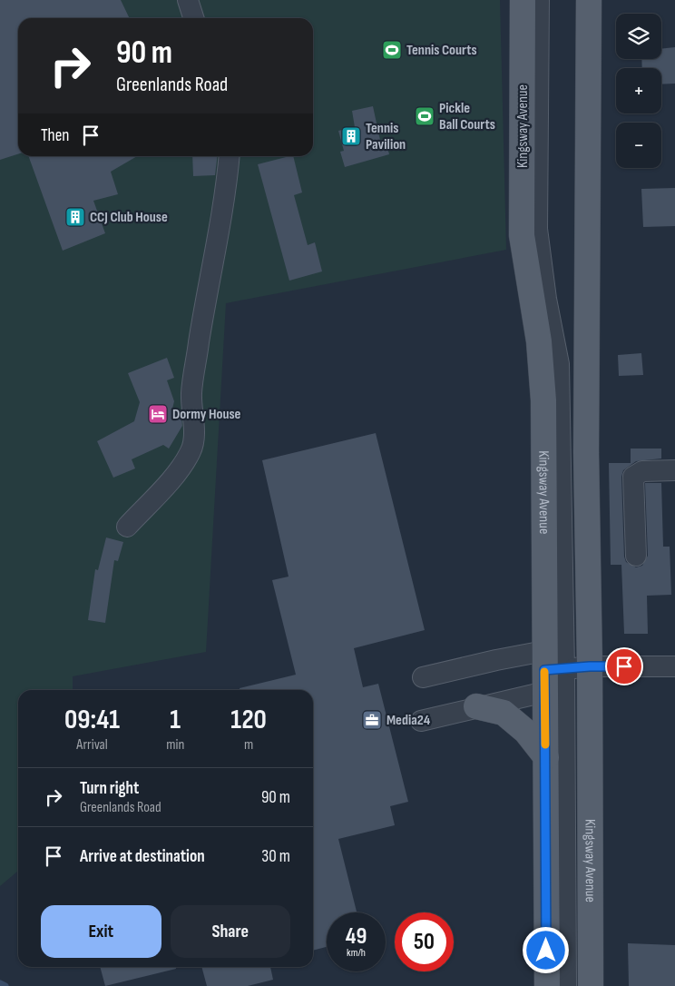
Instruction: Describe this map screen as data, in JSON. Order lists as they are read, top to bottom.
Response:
{
  "streets": {
    "main road": ["Kingsway Avenue"]
  },
  "places": {
    "sports": ["Tennis Courts", "Pickle Ball Courts"],
    "building": ["Tennis Pavilion", "CCJ Club House"],
    "hotel": ["Dormy House"],
    "office": ["Media24"]
  },
  "page": {
    "map_buttons": ["+", "−"],
    "turn": ["90 m", "Greenlands Road"],
    "then": "Then",
    "eta": [
      "09:41",
      "Arrival",
      "1",
      "min",
      "120",
      "m"
    ],
    "list": [
      {
        "name": "Turn right",
        "note": "Greenlands Road",
        "value": "90 m"
      },
      {
        "name": "Arrive at destination",
        "value": "30 m"
      }
    ],
    "buttons": ["Exit", "Share"],
    "speed": "49 km/h",
    "limit": "50"
  }
}
